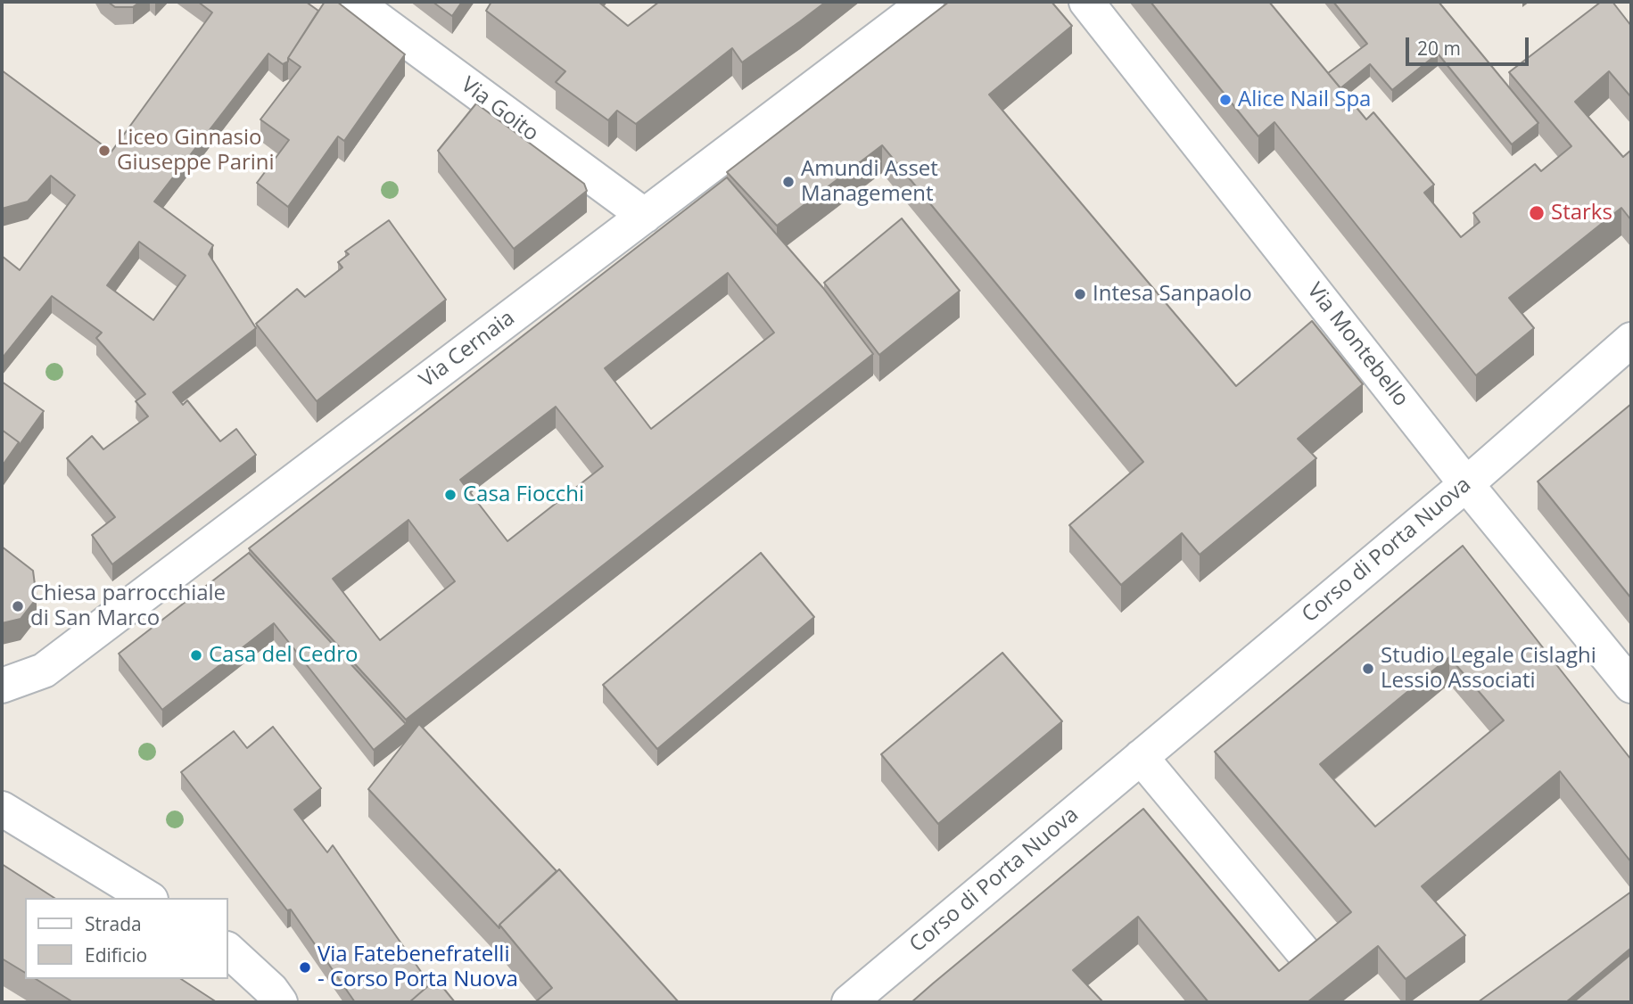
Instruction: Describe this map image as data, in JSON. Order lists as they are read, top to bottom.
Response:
{
  "streets": {
    "street": [
      "Via Goito",
      "Via Montebello",
      "Via Cernaia",
      "Corso di Porta Nuova"
    ]
  },
  "crossings": [
    ["Via Goito", "Via Cernaia"],
    ["Via Montebello", "Corso di Porta Nuova"]
  ],
  "places": [
    "Alice Nail Spa",
    "Liceo Ginnasio Giuseppe Parini",
    "Amundi Asset Management",
    "Starks",
    "Intesa Sanpaolo",
    "Casa Fiocchi",
    "Chiesa parrocchiale di San Marco",
    "Casa del Cedro",
    "Studio Legale Cislaghi Lessio Associati",
    "Via Fatebenefratelli - Corso Porta Nuova"
  ],
  "legend": ["Strada", "Edificio"],
  "scale_bar": "20 m"
}
